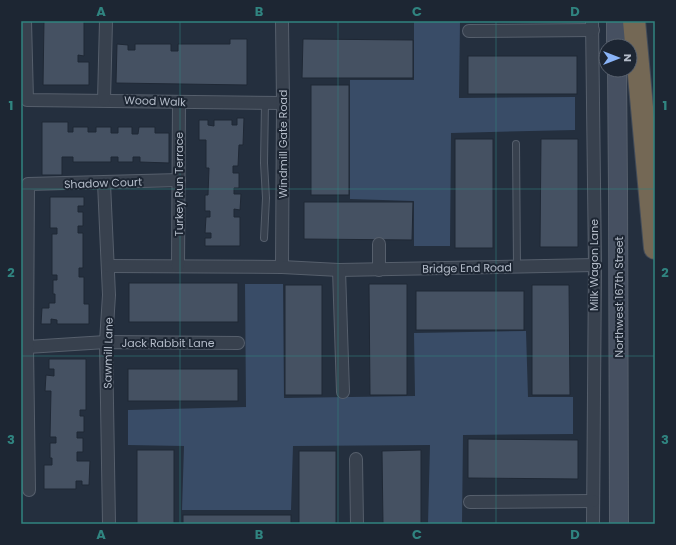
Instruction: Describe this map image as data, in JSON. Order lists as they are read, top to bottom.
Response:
{
  "streets": {
    "street": [
      "Wood Walk",
      "Windmill Gate Road",
      "Shadow Court",
      "Turkey Run Terrace",
      "Milk Wagon Lane",
      "Bridge End Road",
      "Northwest 167th Street",
      "Jack Rabbit Lane",
      "Sawmill Lane"
    ]
  },
  "crossings": [
    ["Wood Walk", "Windmill Gate Road"],
    ["Wood Walk", "Turkey Run Terrace"],
    ["Windmill Gate Road", "Bridge End Road"],
    ["Shadow Court", "Turkey Run Terrace"],
    ["Shadow Court", "Jack Rabbit Lane"],
    ["Shadow Court", "Sawmill Lane"],
    ["Turkey Run Terrace", "Bridge End Road"],
    ["Milk Wagon Lane", "Bridge End Road"],
    ["Bridge End Road", "Sawmill Lane"],
    ["Jack Rabbit Lane", "Sawmill Lane"]
  ],
  "north": "right",
  "grid": {
    "columns": [
      "A",
      "B",
      "C",
      "D"
    ],
    "rows": ["1", "2", "3"]
  }
}
